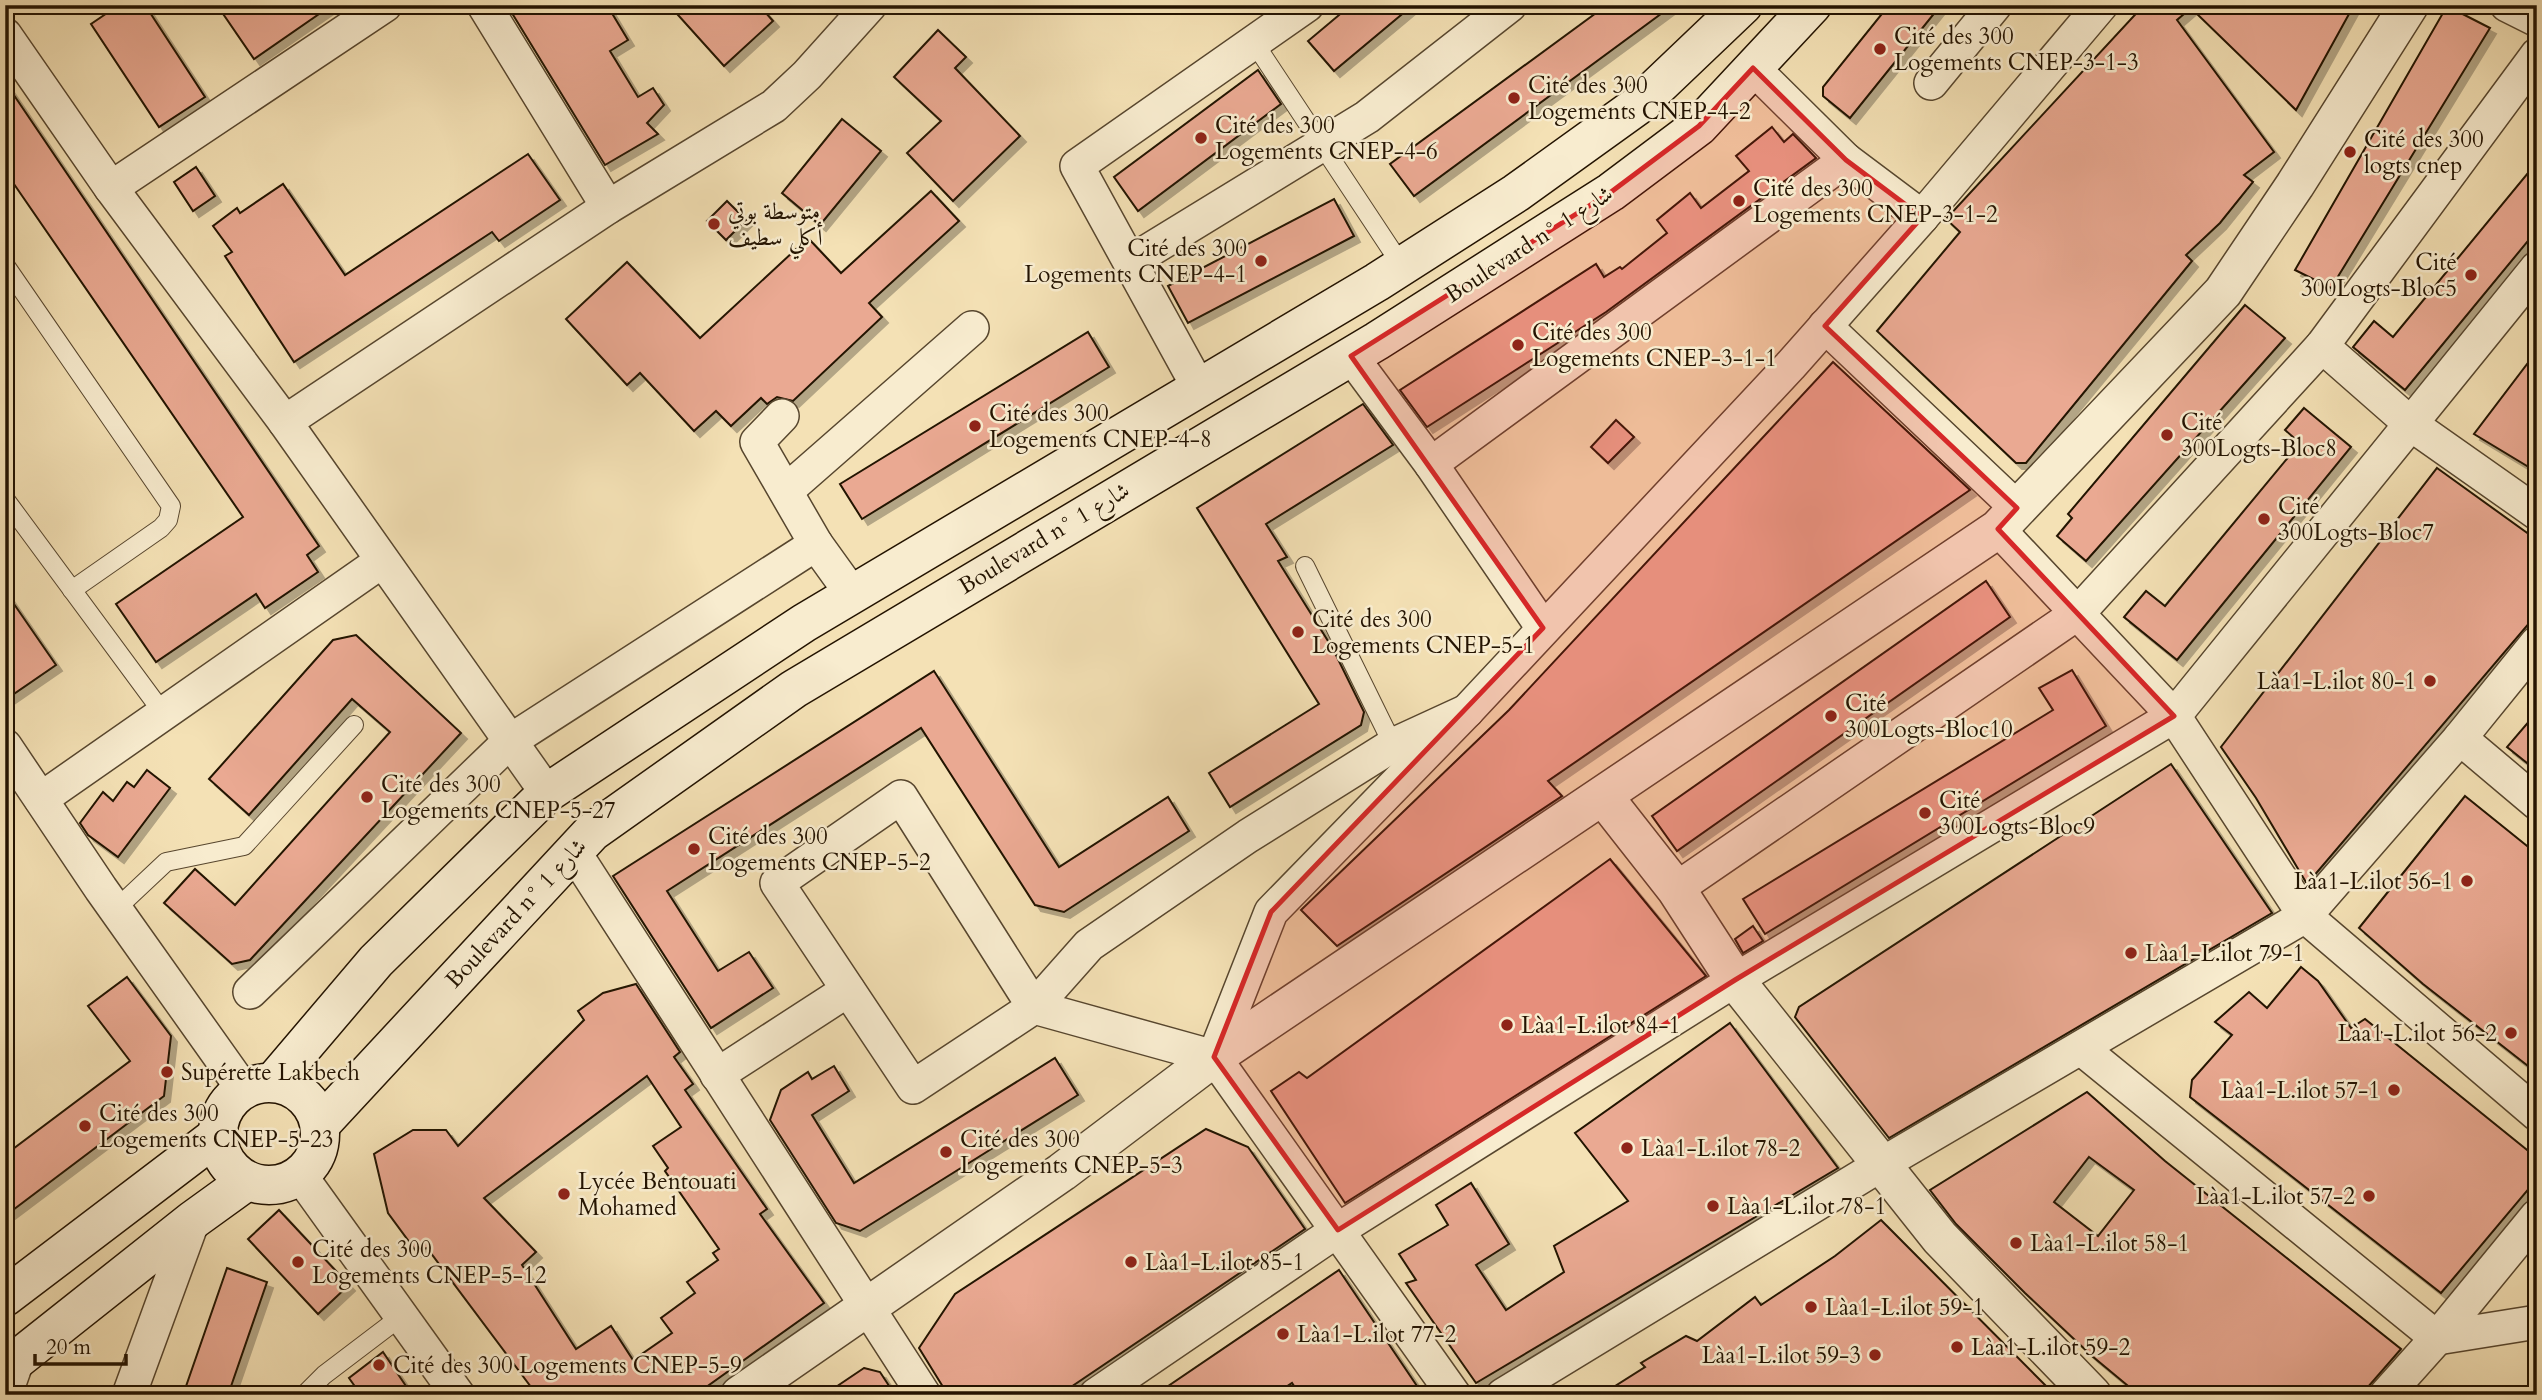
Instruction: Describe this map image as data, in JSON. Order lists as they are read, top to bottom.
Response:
{
  "streets": {
    "main road": ["Boulevard n° شارع 1"]
  },
  "places": [
    "Cité des 300 Logements CNEP-3-1-3",
    "Cité des 300 Logements CNEP-4-2",
    "Cité des 300 Logements CNEP-4-6",
    "Cité des 300 logts cnep",
    "Cité des 300 Logements CNEP-3-1-2",
    "متوسطة بوتي أكلي سطيف",
    "Cité des 300 Logements CNEP-4-1",
    "Cité 300Logts-Bloc5",
    "Cité des 300 Logements CNEP-3-1-1",
    "Cité des 300 Logements CNEP-4-8",
    "Cité 300Logts-Bloc8",
    "Cité 300Logts-Bloc7",
    "Cité des 300 Logements CNEP-5-1",
    "Làa1-L.ilot 80-1",
    "Cité 300Logts-Bloc10",
    "Cité des 300 Logements CNEP-5-27",
    "Cité 300Logts-Bloc9",
    "Cité des 300 Logements CNEP-5-2",
    "Làa1-L.ilot 56-1",
    "Làa1-L.ilot 79-1",
    "Làa1-L.ilot 84-1",
    "Làa1-L.ilot 56-2",
    "Supérette Lakbech",
    "Làa1-L.ilot 57-1",
    "Cité des 300 Logements CNEP-5-23",
    "Làa1-L.ilot 78-2",
    "Cité des 300 Logements CNEP-5-3",
    "Lycée Bentouati Mohamed",
    "Làa1-L.ilot 57-2",
    "Làa1-L.ilot 78-1",
    "Làa1-L.ilot 58-1",
    "Cité des 300 Logements CNEP-5-12",
    "Làa1-L.ilot 85-1",
    "Làa1-L.ilot 59-1",
    "Làa1-L.ilot 77-2",
    "Làa1-L.ilot 59-2",
    "Làa1-L.ilot 59-3",
    "Cité des 300 Logements CNEP-5-9"
  ],
  "scale_bar": "20 m"
}
